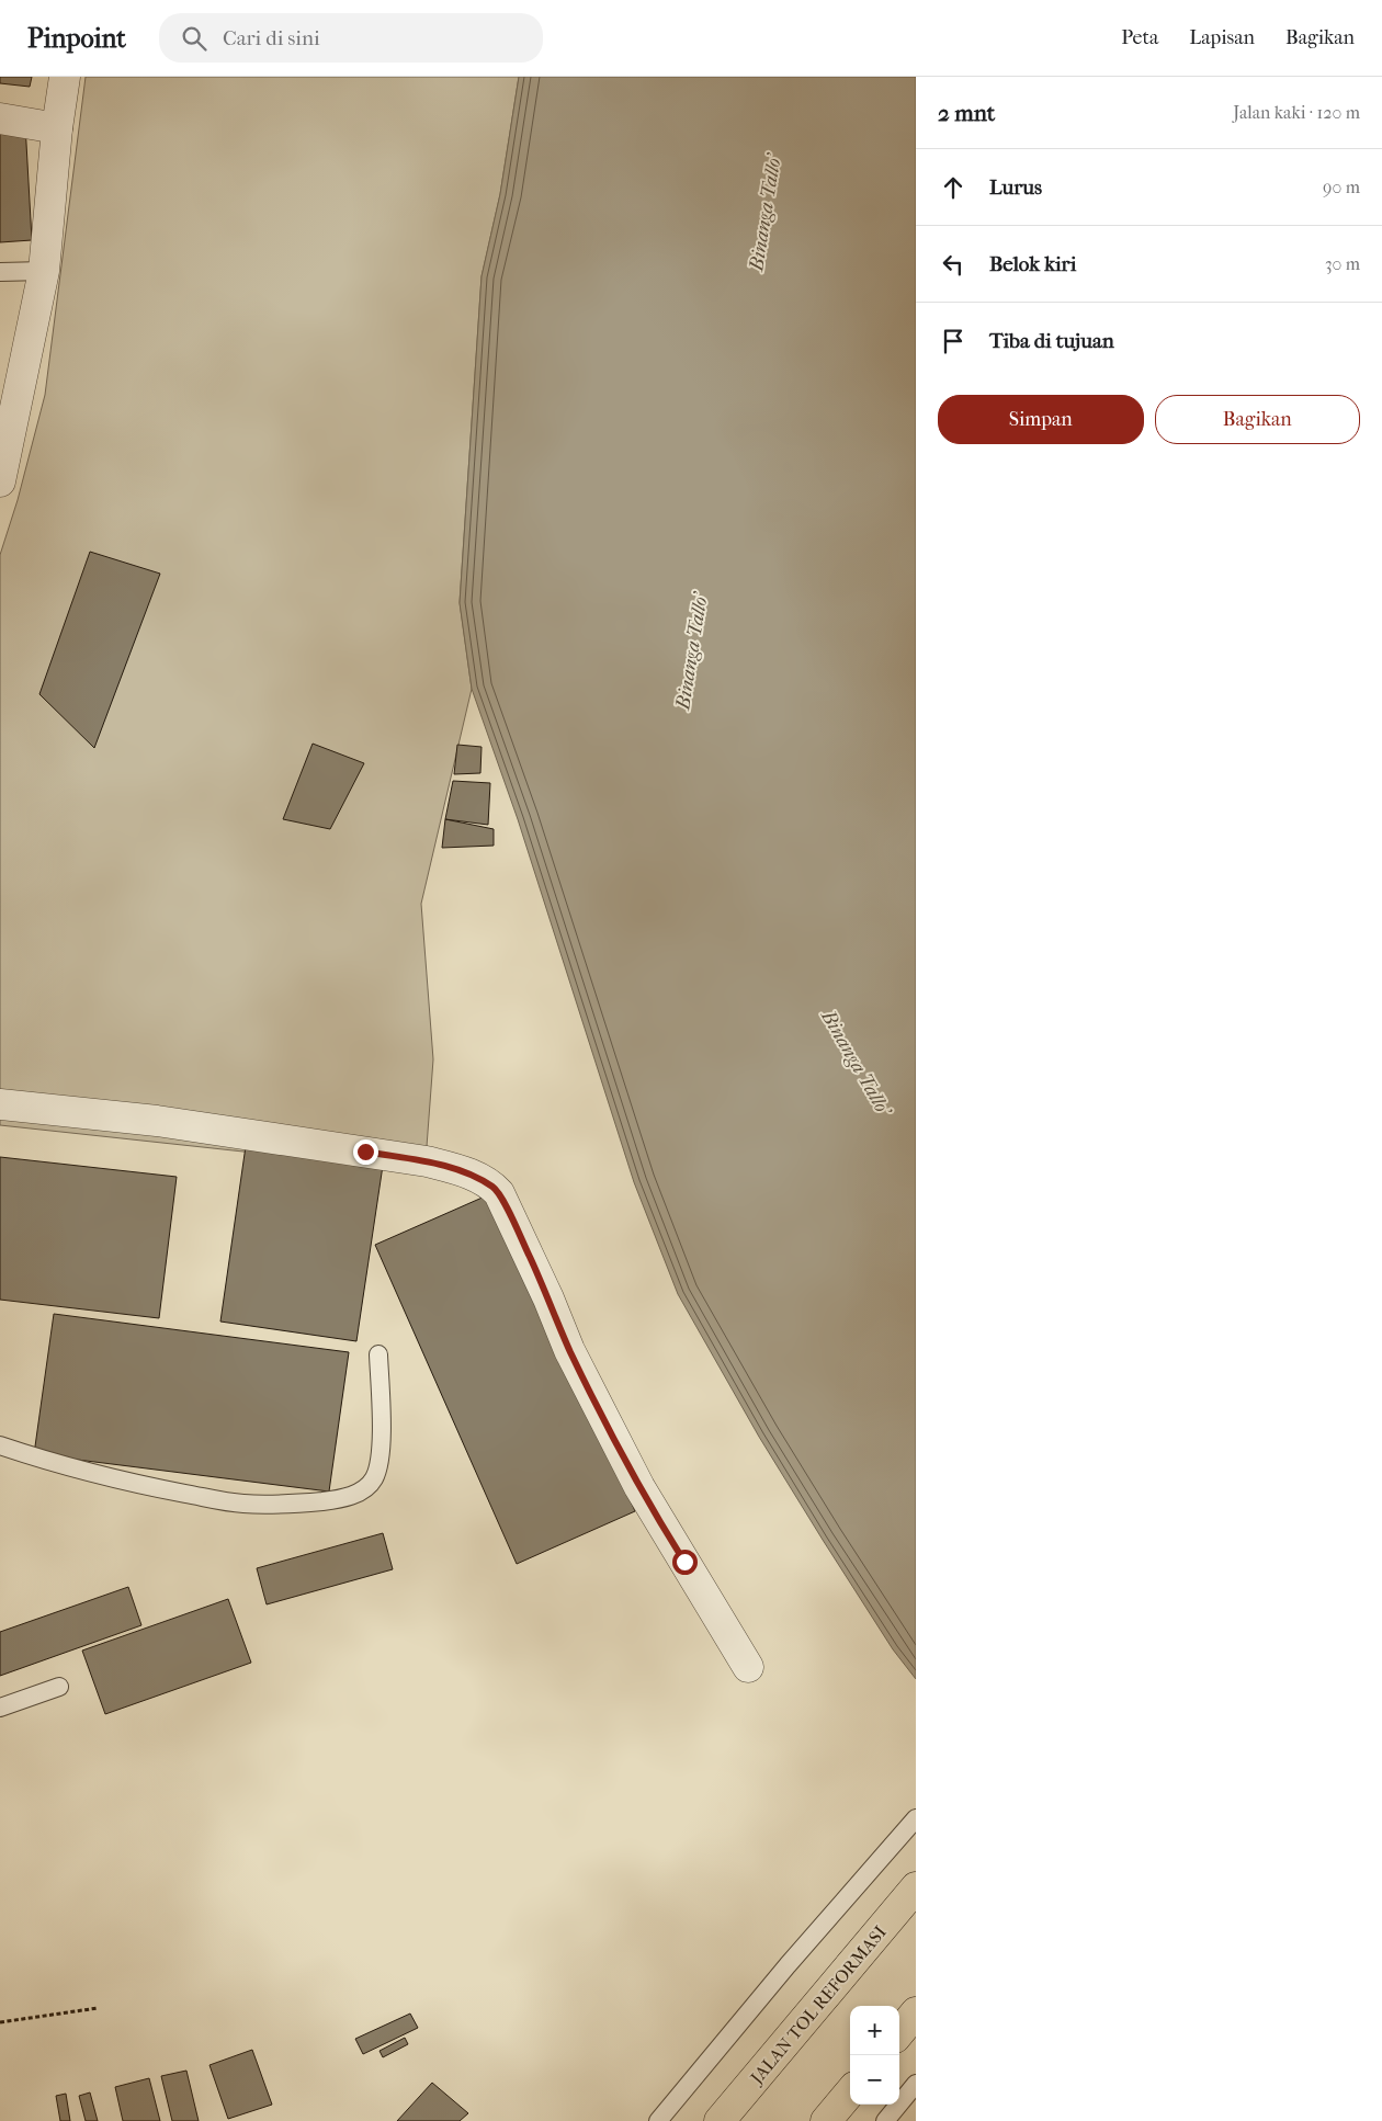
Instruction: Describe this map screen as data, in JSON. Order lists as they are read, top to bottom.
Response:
{
  "streets": {
    "highway": ["JALAN TOL REFORMASI"]
  },
  "water": ["Binanga Tallo'"],
  "page": {
    "header": "Pinpoint",
    "search": "Cari di sini",
    "nav": ["Peta", "Lapisan", "Bagikan"],
    "heading": ["2 mnt", "Jalan kaki · 120 m"],
    "list": [
      ["Lurus", "90 m"],
      ["Belok kiri", "30 m"],
      "Tiba di tujuan"
    ],
    "buttons": ["Simpan", "Bagikan"],
    "map_buttons": ["+", "−"]
  }
}
